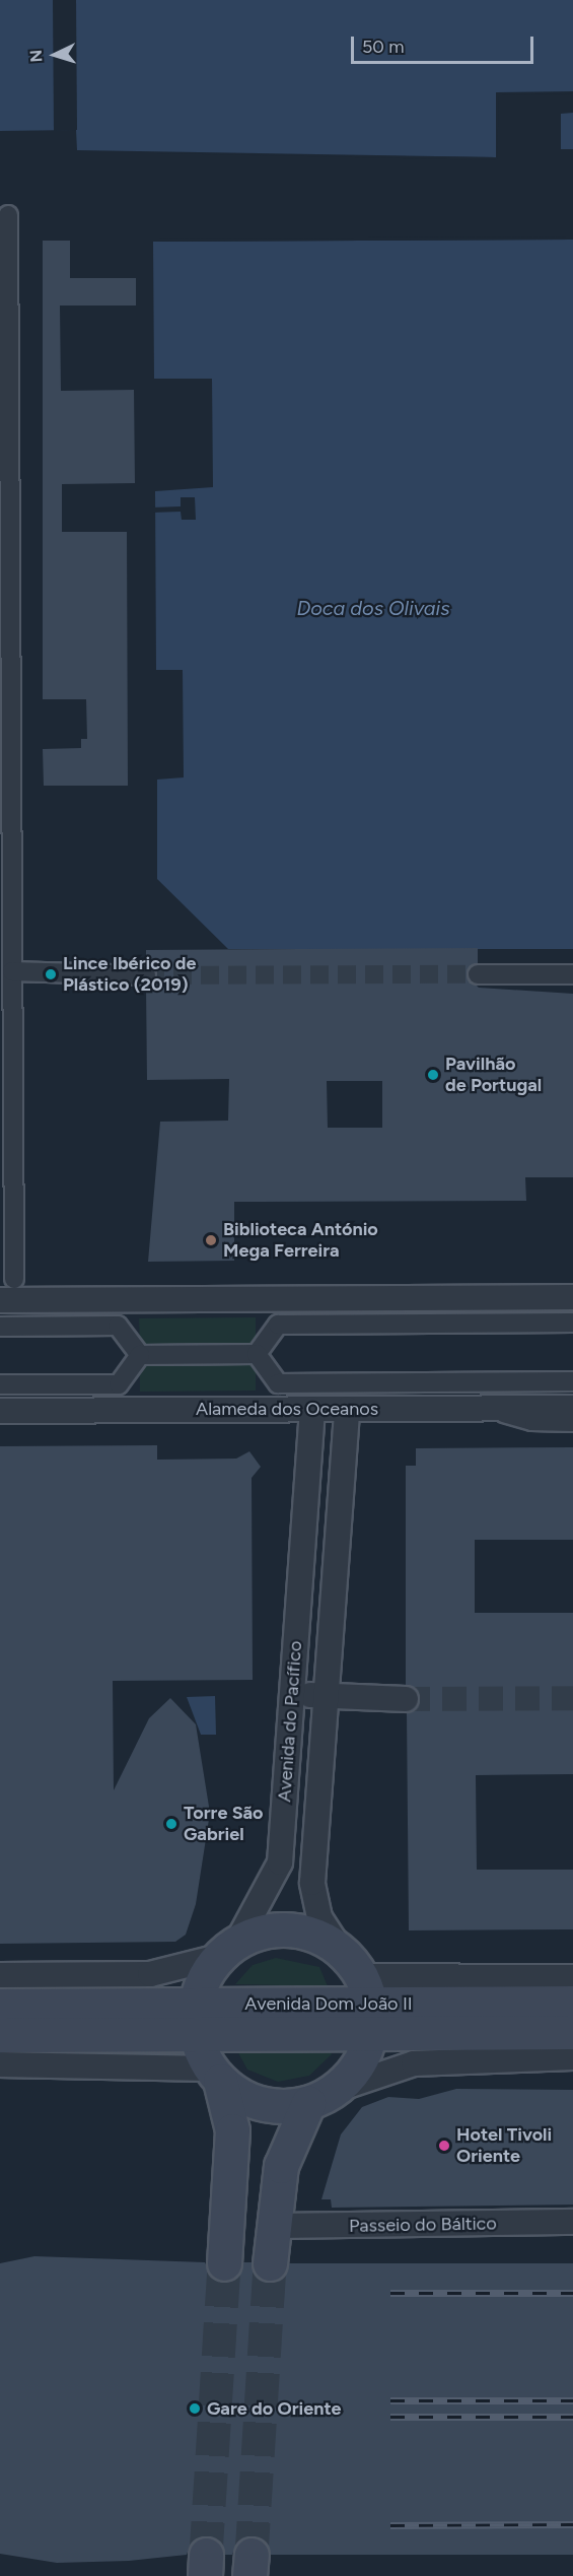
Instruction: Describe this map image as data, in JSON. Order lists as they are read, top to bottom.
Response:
{
  "streets": {
    "main road": ["Avenida Dom João II"],
    "street": ["Alameda dos Oceanos", "Avenida do Pacífico", "Passeio do Báltico"]
  },
  "crossings": [
    ["Alameda dos Oceanos", "Avenida do Pacífico"]
  ],
  "water": ["Doca dos Olivais"],
  "places": [
    "Lince Ibérico de Plástico (2019)",
    "Pavilhão de Portugal",
    "Biblioteca António Mega Ferreira",
    "Torre São Gabriel",
    "Hotel Tivoli Oriente",
    "Gare do Oriente"
  ],
  "scale_bar": "50 m",
  "north": "left"
}
